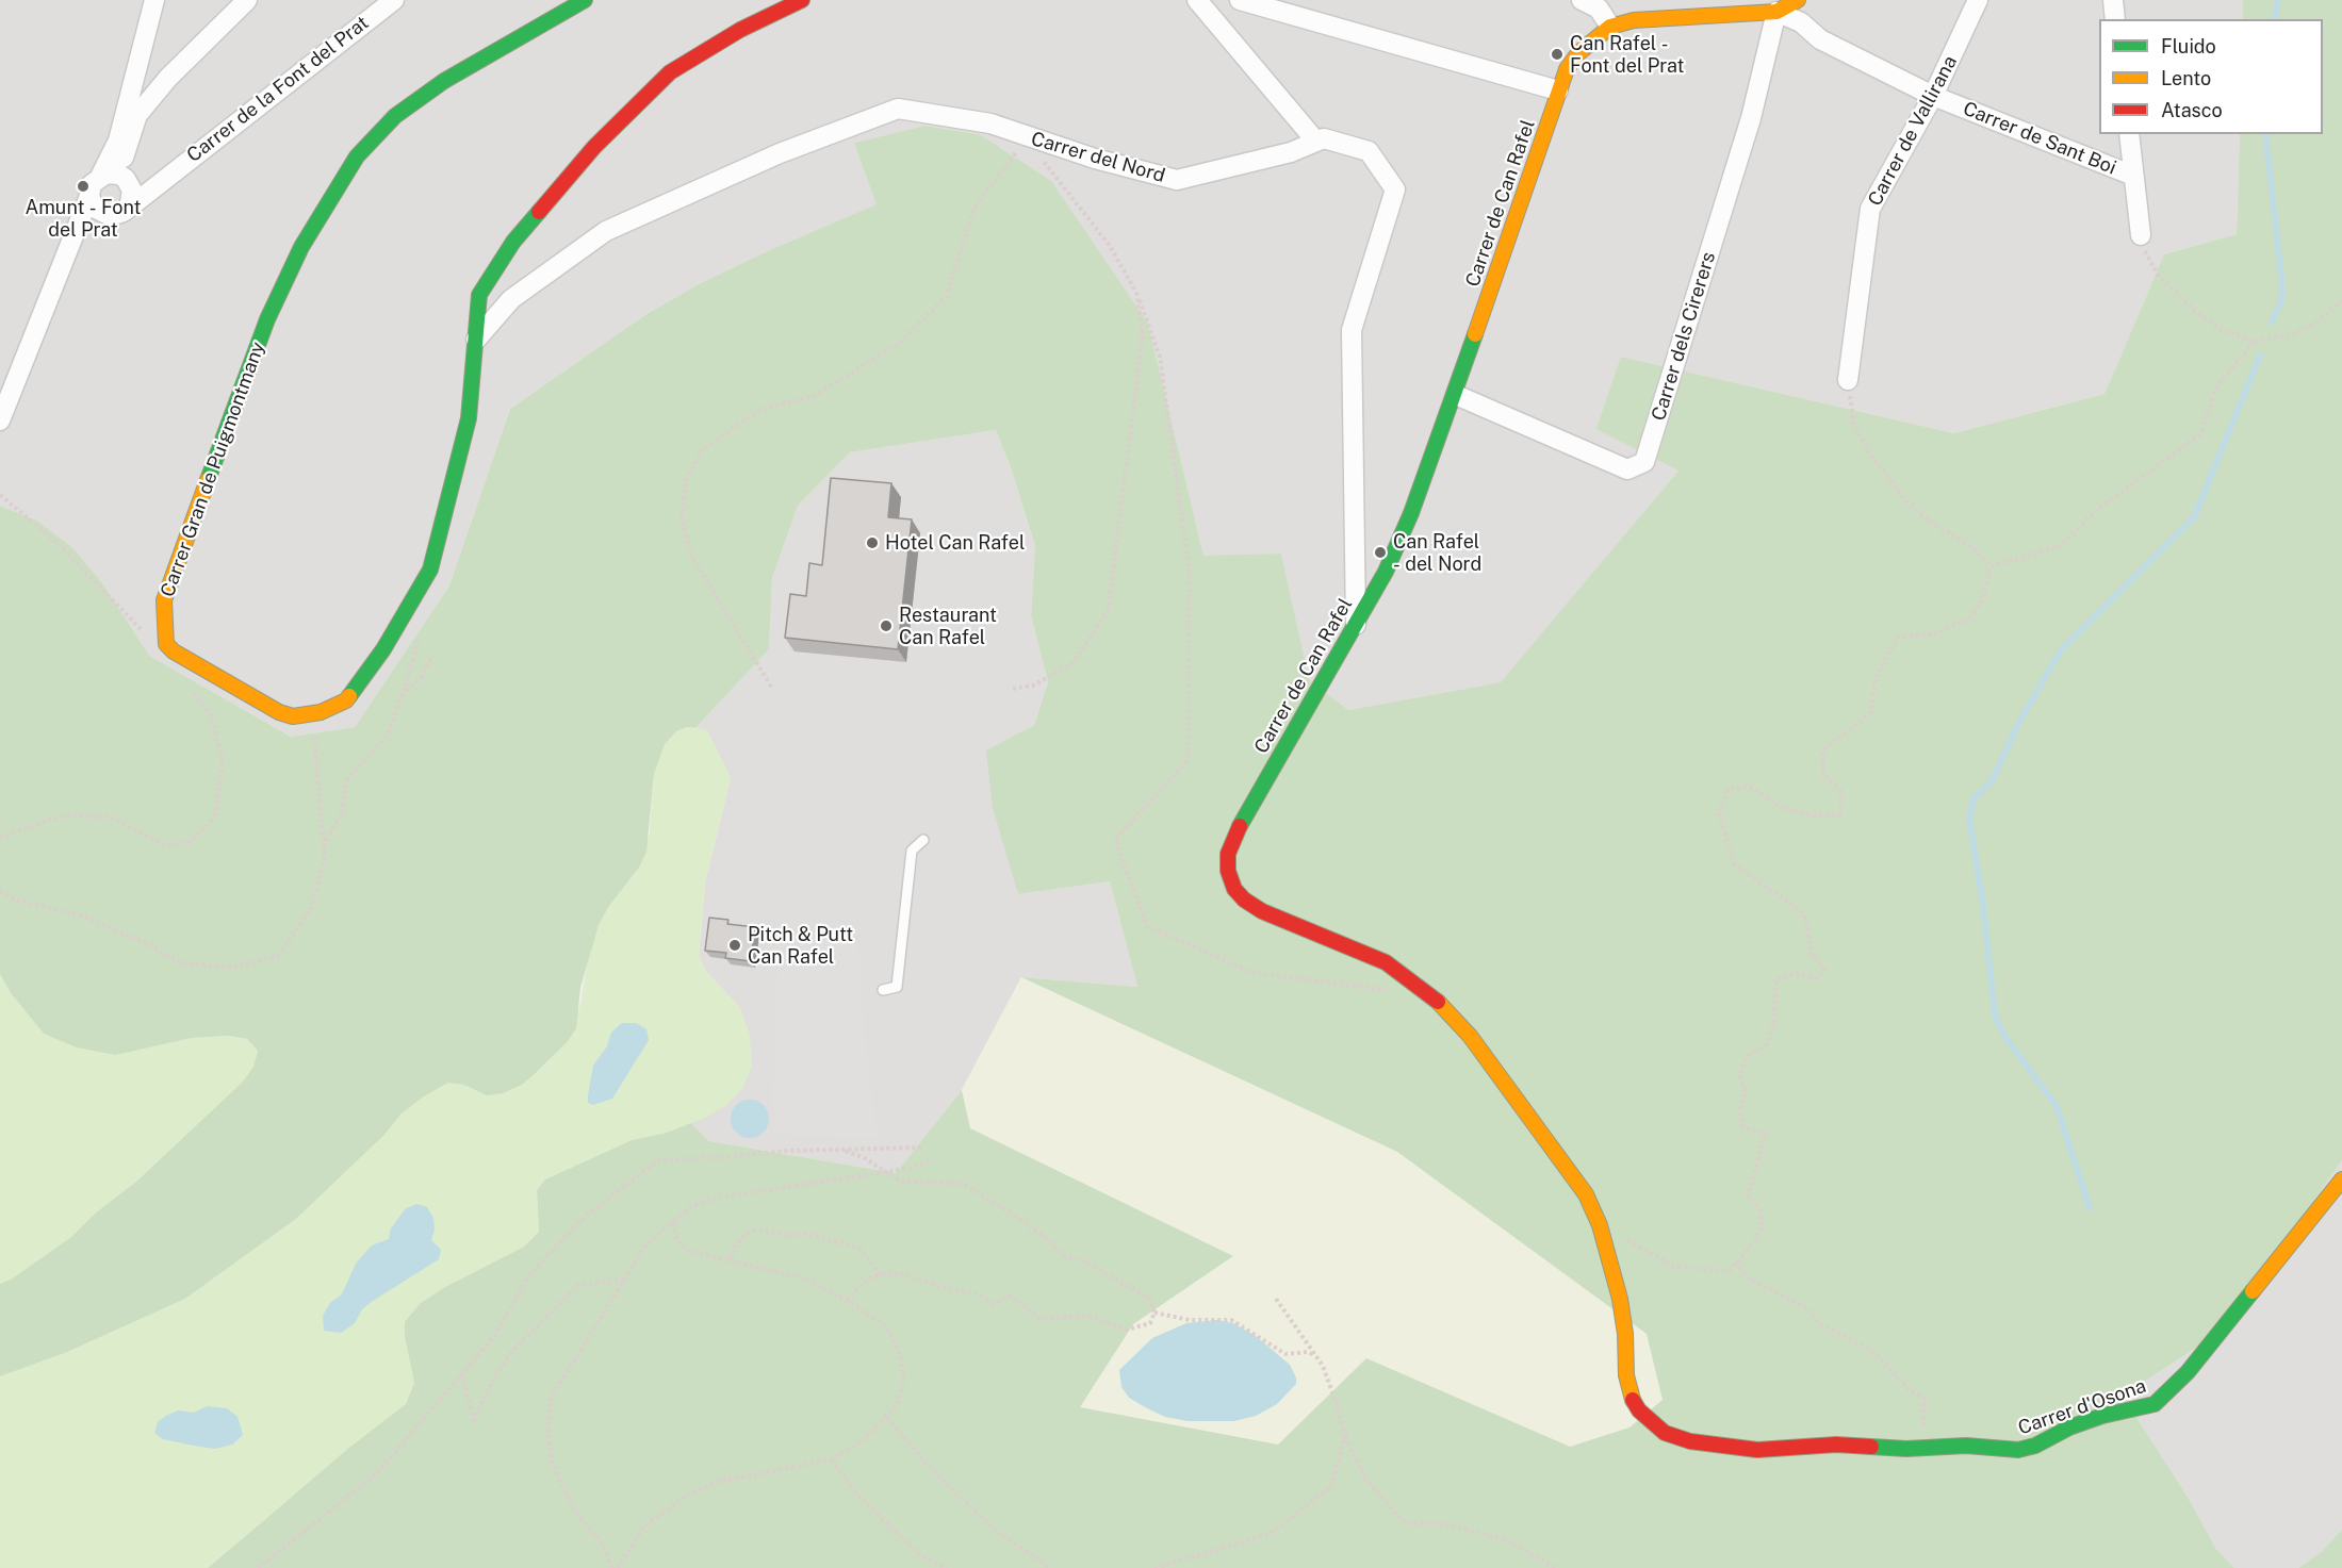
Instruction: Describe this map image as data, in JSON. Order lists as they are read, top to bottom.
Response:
{
  "streets": {
    "street": [
      "Carrer de la Font del Prat",
      "Carrer de Vallirana",
      "Carrer de Sant Boi",
      "Carrer del Nord",
      "Carrer de Can Rafel",
      "Carrer dels Cirerers",
      "Carrer Gran de Puigmontmany",
      "Carrer d'Osona"
    ]
  },
  "crossings": [
    ["Carrer de Vallirana", "Carrer de Sant Boi"],
    ["Carrer de Sant Boi", "Carrer de Can Rafel"],
    ["Carrer de Sant Boi", "Carrer dels Cirerers"],
    ["Carrer del Nord", "Carrer de Can Rafel"],
    ["Carrer de Can Rafel", "Carrer dels Cirerers"],
    ["Carrer de Can Rafel", "Carrer d'Osona"]
  ],
  "places": [
    "Can Rafel - Font del Prat",
    "Amunt - Font del Prat",
    "Hotel Can Rafel",
    "Can Rafel - del Nord",
    "Restaurant Can Rafel",
    "Pitch & Putt Can Rafel"
  ],
  "legend": ["Fluido", "Lento", "Atasco"]
}
